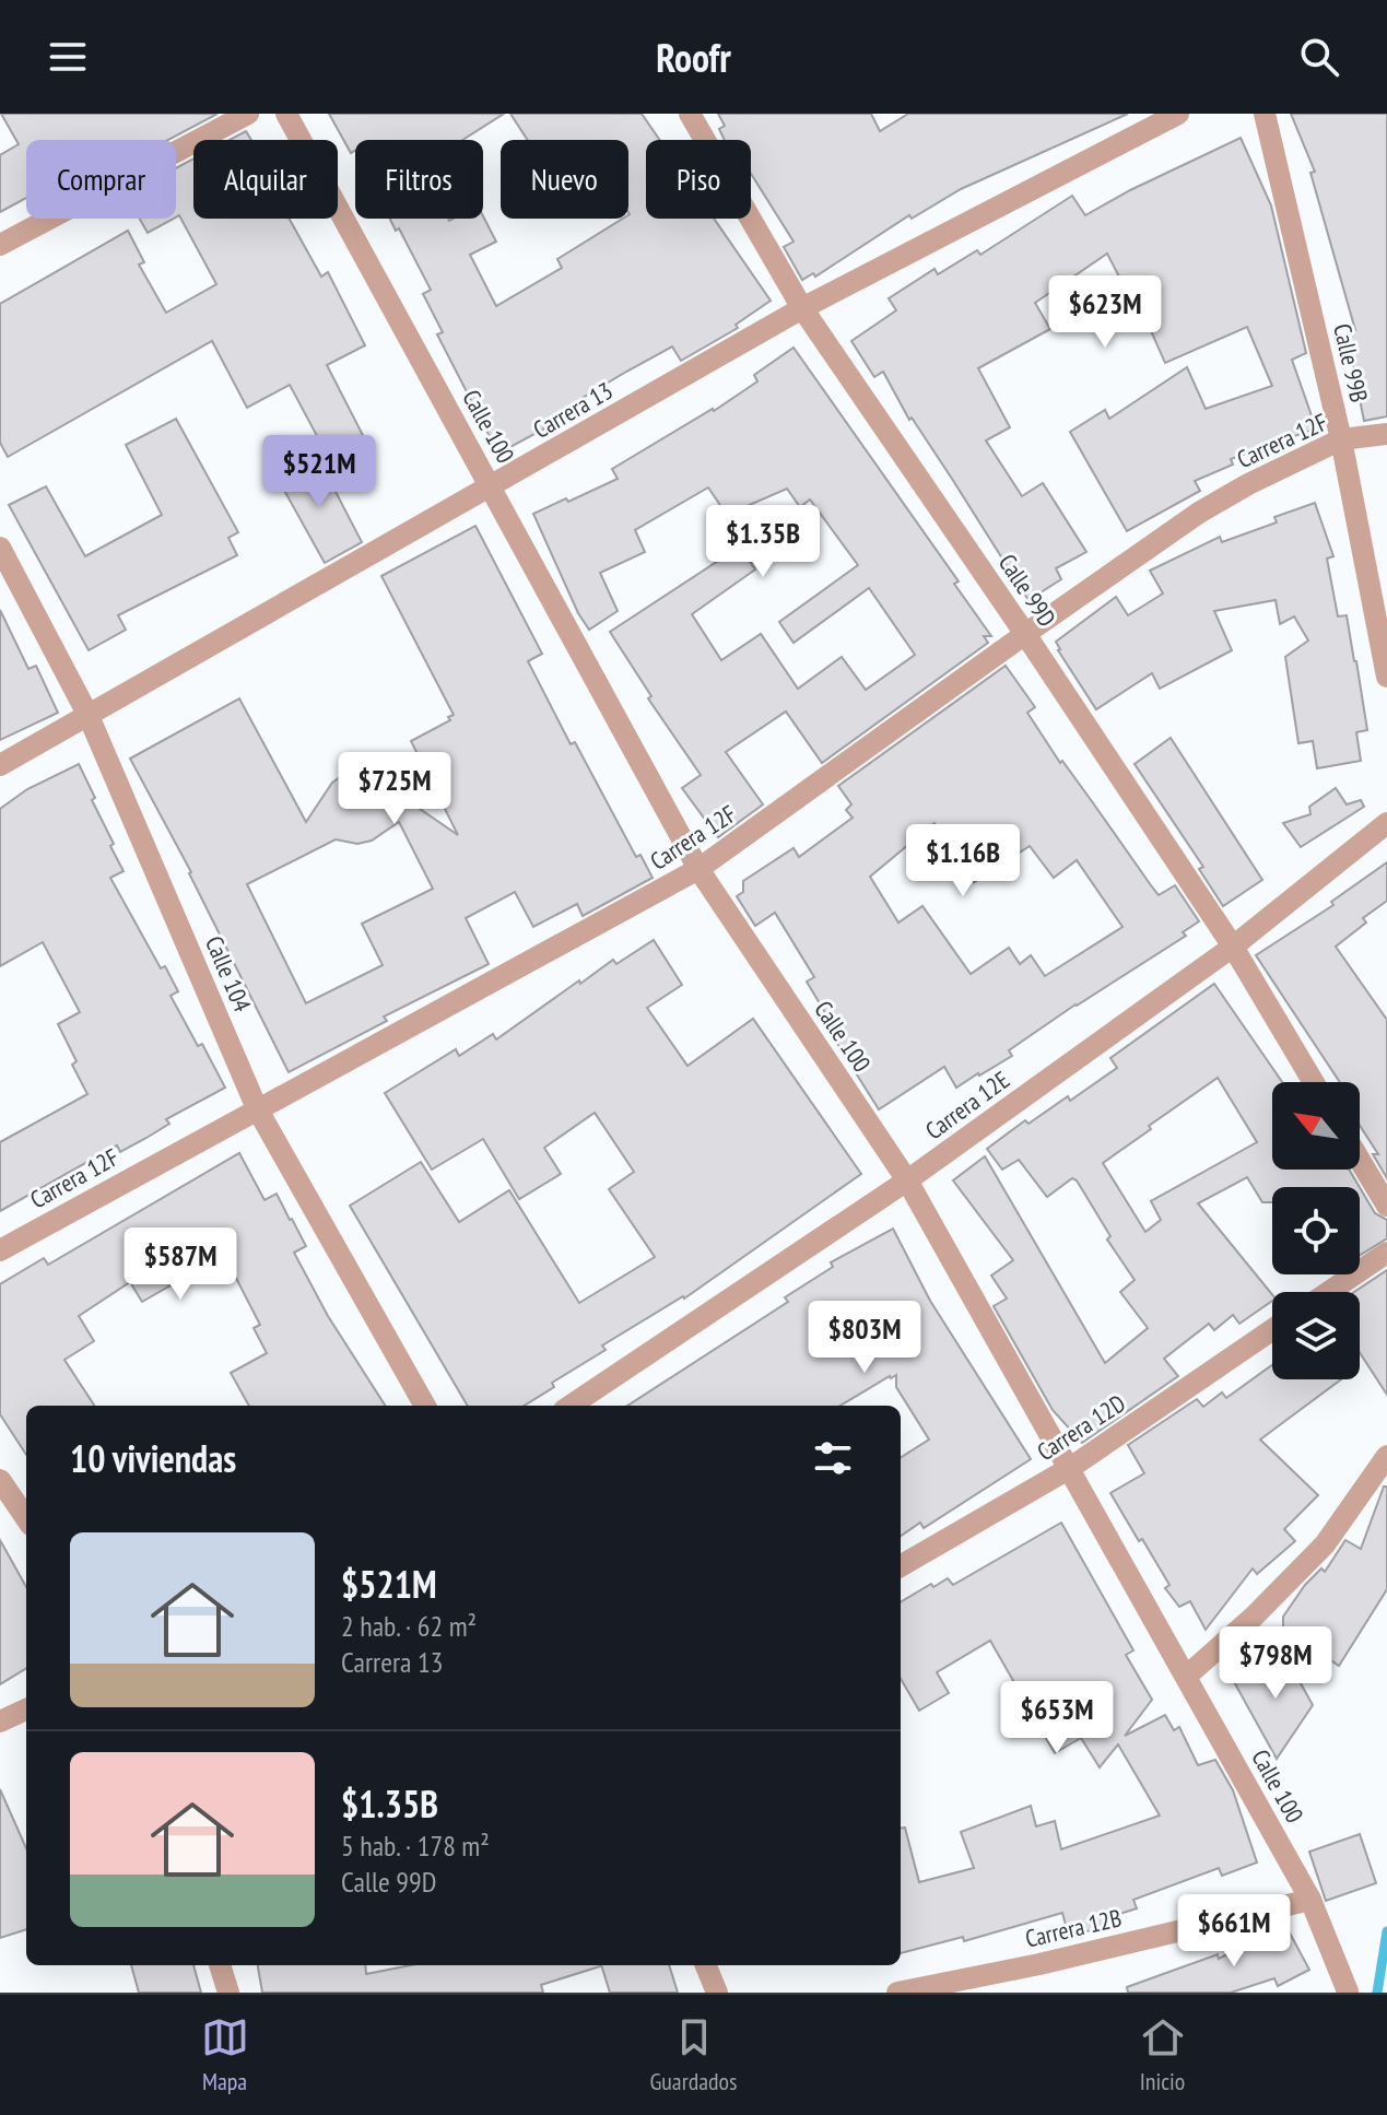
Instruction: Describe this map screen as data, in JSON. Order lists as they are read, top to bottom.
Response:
{
  "streets": {
    "street": [
      "Calle 99B",
      "Carrera 13",
      "Calle 100",
      "Carrera 12F",
      "Calle 99D",
      "Calle 104",
      "Carrera 12E",
      "Carrera 12D",
      "Carrera 12B"
    ]
  },
  "crossings": [
    ["Calle 99B", "Carrera 12F"],
    ["Carrera 13", "Calle 100"],
    ["Carrera 13", "Calle 99D"],
    ["Carrera 13", "Calle 104"],
    ["Calle 100", "Carrera 12F"],
    ["Calle 100", "Carrera 12E"],
    ["Calle 100", "Carrera 12D"],
    ["Calle 100", "Carrera 12B"],
    ["Carrera 12F", "Calle 99D"],
    ["Carrera 12F", "Calle 104"],
    ["Calle 99D", "Carrera 12E"]
  ],
  "north": "top left",
  "page": {
    "header": "Roofr",
    "chip": [
      "Comprar",
      "Alquilar",
      "Filtros",
      "Nuevo",
      "Piso"
    ],
    "price": [
      "$623M",
      "$521M",
      "$1.35B",
      "$725M",
      "$1.16B",
      "$587M",
      "$803M",
      "$798M",
      "$653M",
      "$661M"
    ],
    "heading": "10 viviendas",
    "list": [
      {
        "name": "$521M",
        "note": "2 hab. · 62 m² · Carrera 13"
      },
      {
        "name": "$1.35B",
        "note": "5 hab. · 178 m² · Calle 99D"
      }
    ],
    "tabs": ["Mapa", "Guardados", "Inicio"]
  }
}
